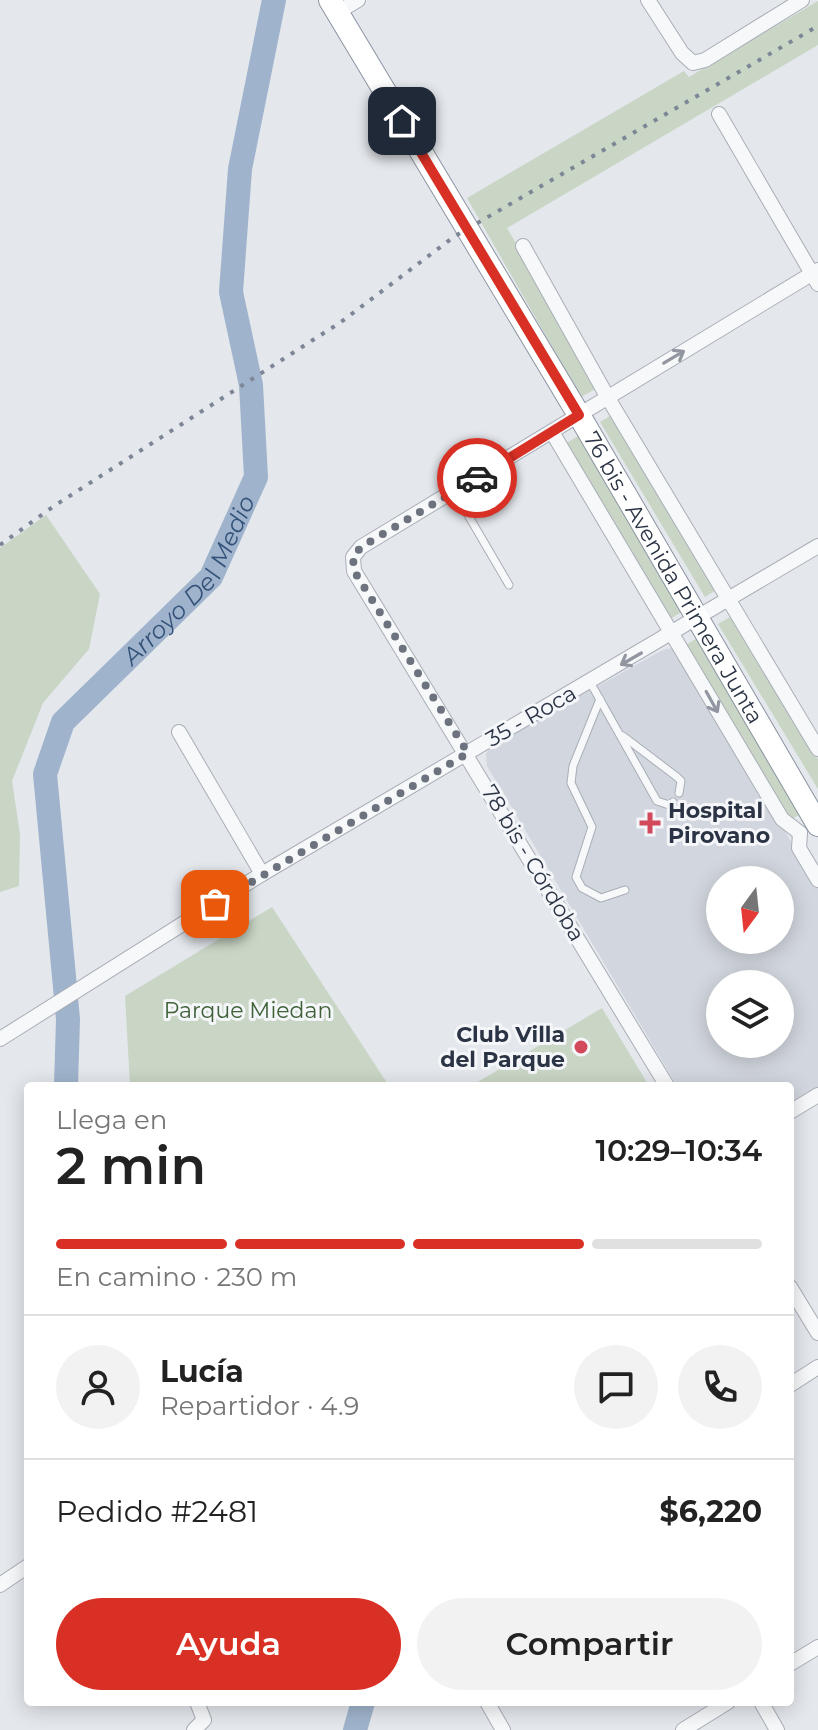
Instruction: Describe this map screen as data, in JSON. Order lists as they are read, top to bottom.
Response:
{
  "streets": {
    "highway": ["76 bis - Avenida Primera Junta"],
    "street": ["35 - Roca", "78 bis - Córdoba"]
  },
  "crossings": [
    ["76 bis - Avenida Primera Junta", "35 - Roca"],
    ["35 - Roca", "78 bis - Córdoba"]
  ],
  "water": ["Arroyo Del Medio"],
  "parks": ["Parque Miedan"],
  "places": {
    "health": ["Hospital Pirovano"],
    "other": ["Club Villa del Parque"]
  },
  "north": "bottom",
  "page": {
    "heading": ["2 min", "Llega en", "10:29–10:34"],
    "panel": [
      "Lucía",
      "Repartidor · 4.9",
      "Pedido #2481",
      "$6,220"
    ],
    "bar": "En camino · 230 m",
    "buttons": ["Ayuda", "Compartir"]
  }
}
